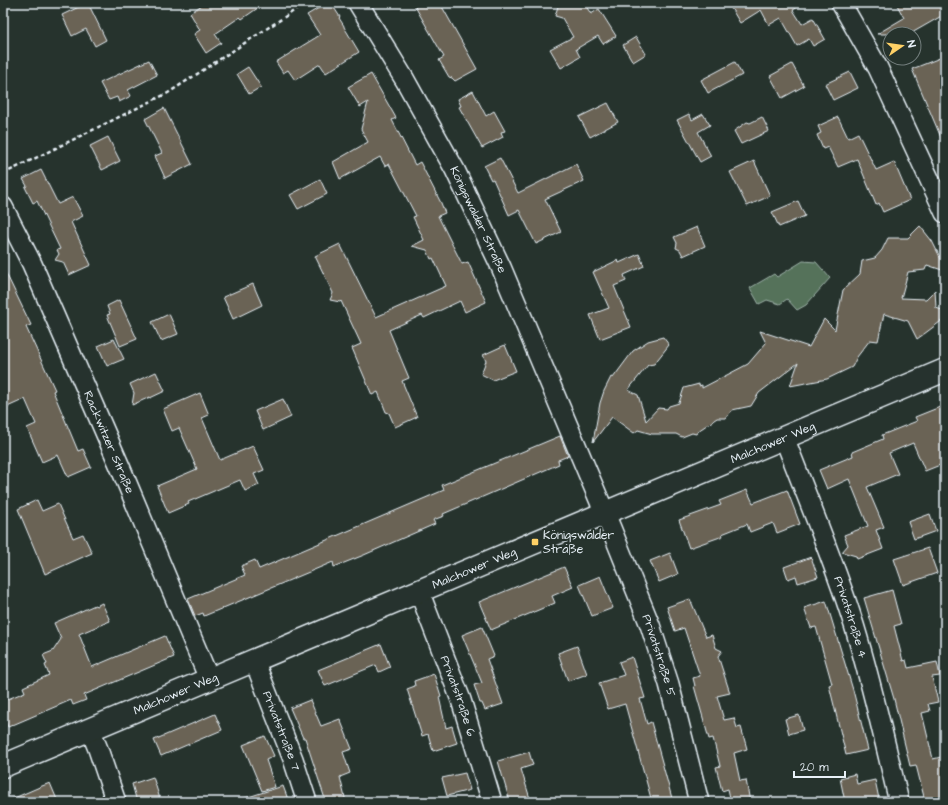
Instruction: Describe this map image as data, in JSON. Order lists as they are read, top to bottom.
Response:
{
  "streets": {
    "street": [
      "Königswalder Straße",
      "Rackwitzer Straße",
      "Malchower Weg",
      "Privatstraße 4",
      "Privatstraße 5",
      "Privatstraße 6",
      "Privatstraße 7"
    ]
  },
  "crossings": [
    ["Königswalder Straße", "Malchower Weg"],
    ["Königswalder Straße", "Privatstraße 5"],
    ["Rackwitzer Straße", "Malchower Weg"],
    ["Malchower Weg", "Privatstraße 4"],
    ["Malchower Weg", "Privatstraße 5"],
    ["Malchower Weg", "Privatstraße 6"],
    ["Malchower Weg", "Privatstraße 7"]
  ],
  "places": {
    "transit": ["Königswalder Straße"]
  },
  "scale_bar": "20 m",
  "north": "right"
}
